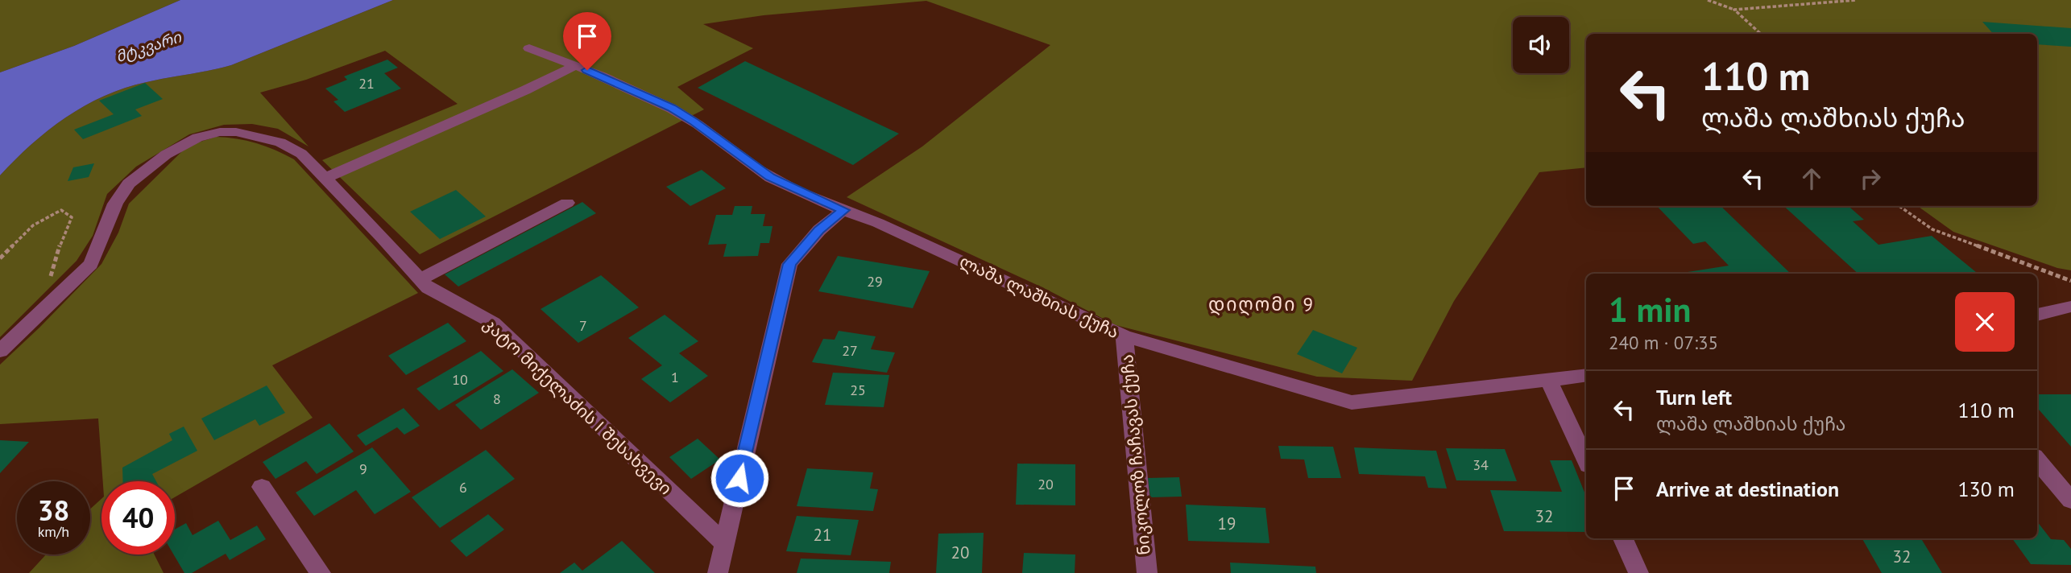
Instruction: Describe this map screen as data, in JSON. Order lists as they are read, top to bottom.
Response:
{
  "streets": {
    "street": ["ლაშა ლაშხიას ქუჩა", "კატო მიქელაძის I შესახვევი", "ნიკოლოზ ჩაჩავას ქუჩა"]
  },
  "crossings": [
    ["ლაშა ლაშხიას ქუჩა", "ნიკოლოზ ჩაჩავას ქუჩა"]
  ],
  "districts": ["დიღომი 9"],
  "water": ["მტკვარი"],
  "house_numbers": [
    "21",
    "29",
    "7",
    "27",
    "1",
    "10",
    "25",
    "8",
    "34",
    "9",
    "20",
    "6",
    "32",
    "19",
    "21",
    "20",
    "32"
  ],
  "page": {
    "turn": ["110 m", "ლაშა ლაშხიას ქუჩა"],
    "heading": ["1 min", "240 m · 07:35"],
    "list": [
      {
        "name": "Turn left",
        "note": "ლაშა ლაშხიას ქუჩა",
        "value": "110 m"
      },
      {
        "name": "Arrive at destination",
        "value": "130 m"
      }
    ],
    "speed": "38 km/h",
    "limit": "40"
  }
}
